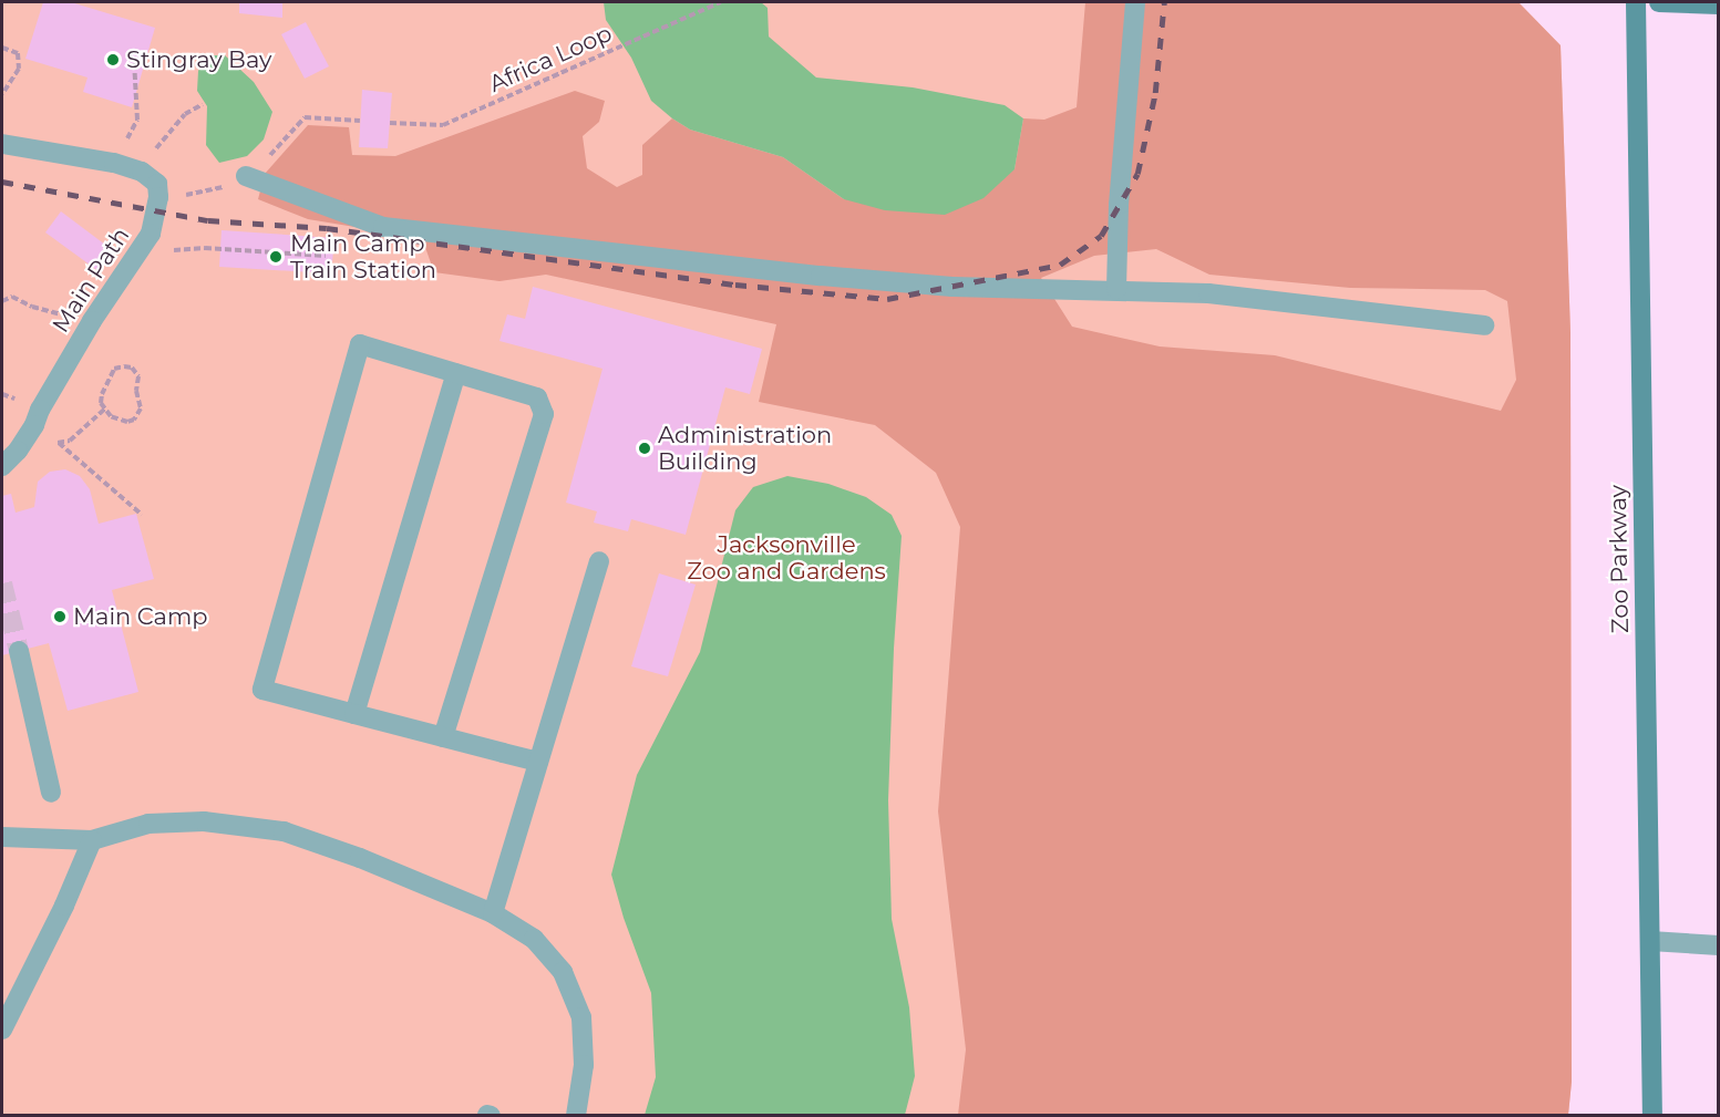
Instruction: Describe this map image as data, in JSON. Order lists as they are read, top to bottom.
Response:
{
  "streets": {
    "main road": ["Zoo Parkway"],
    "street": ["Main Path"],
    "path": ["Africa Loop"]
  },
  "parks": ["Jacksonville Zoo and Gardens"],
  "places": [
    "Stingray Bay",
    "Main Camp Train Station",
    "Administration Building",
    "Main Camp"
  ]
}
